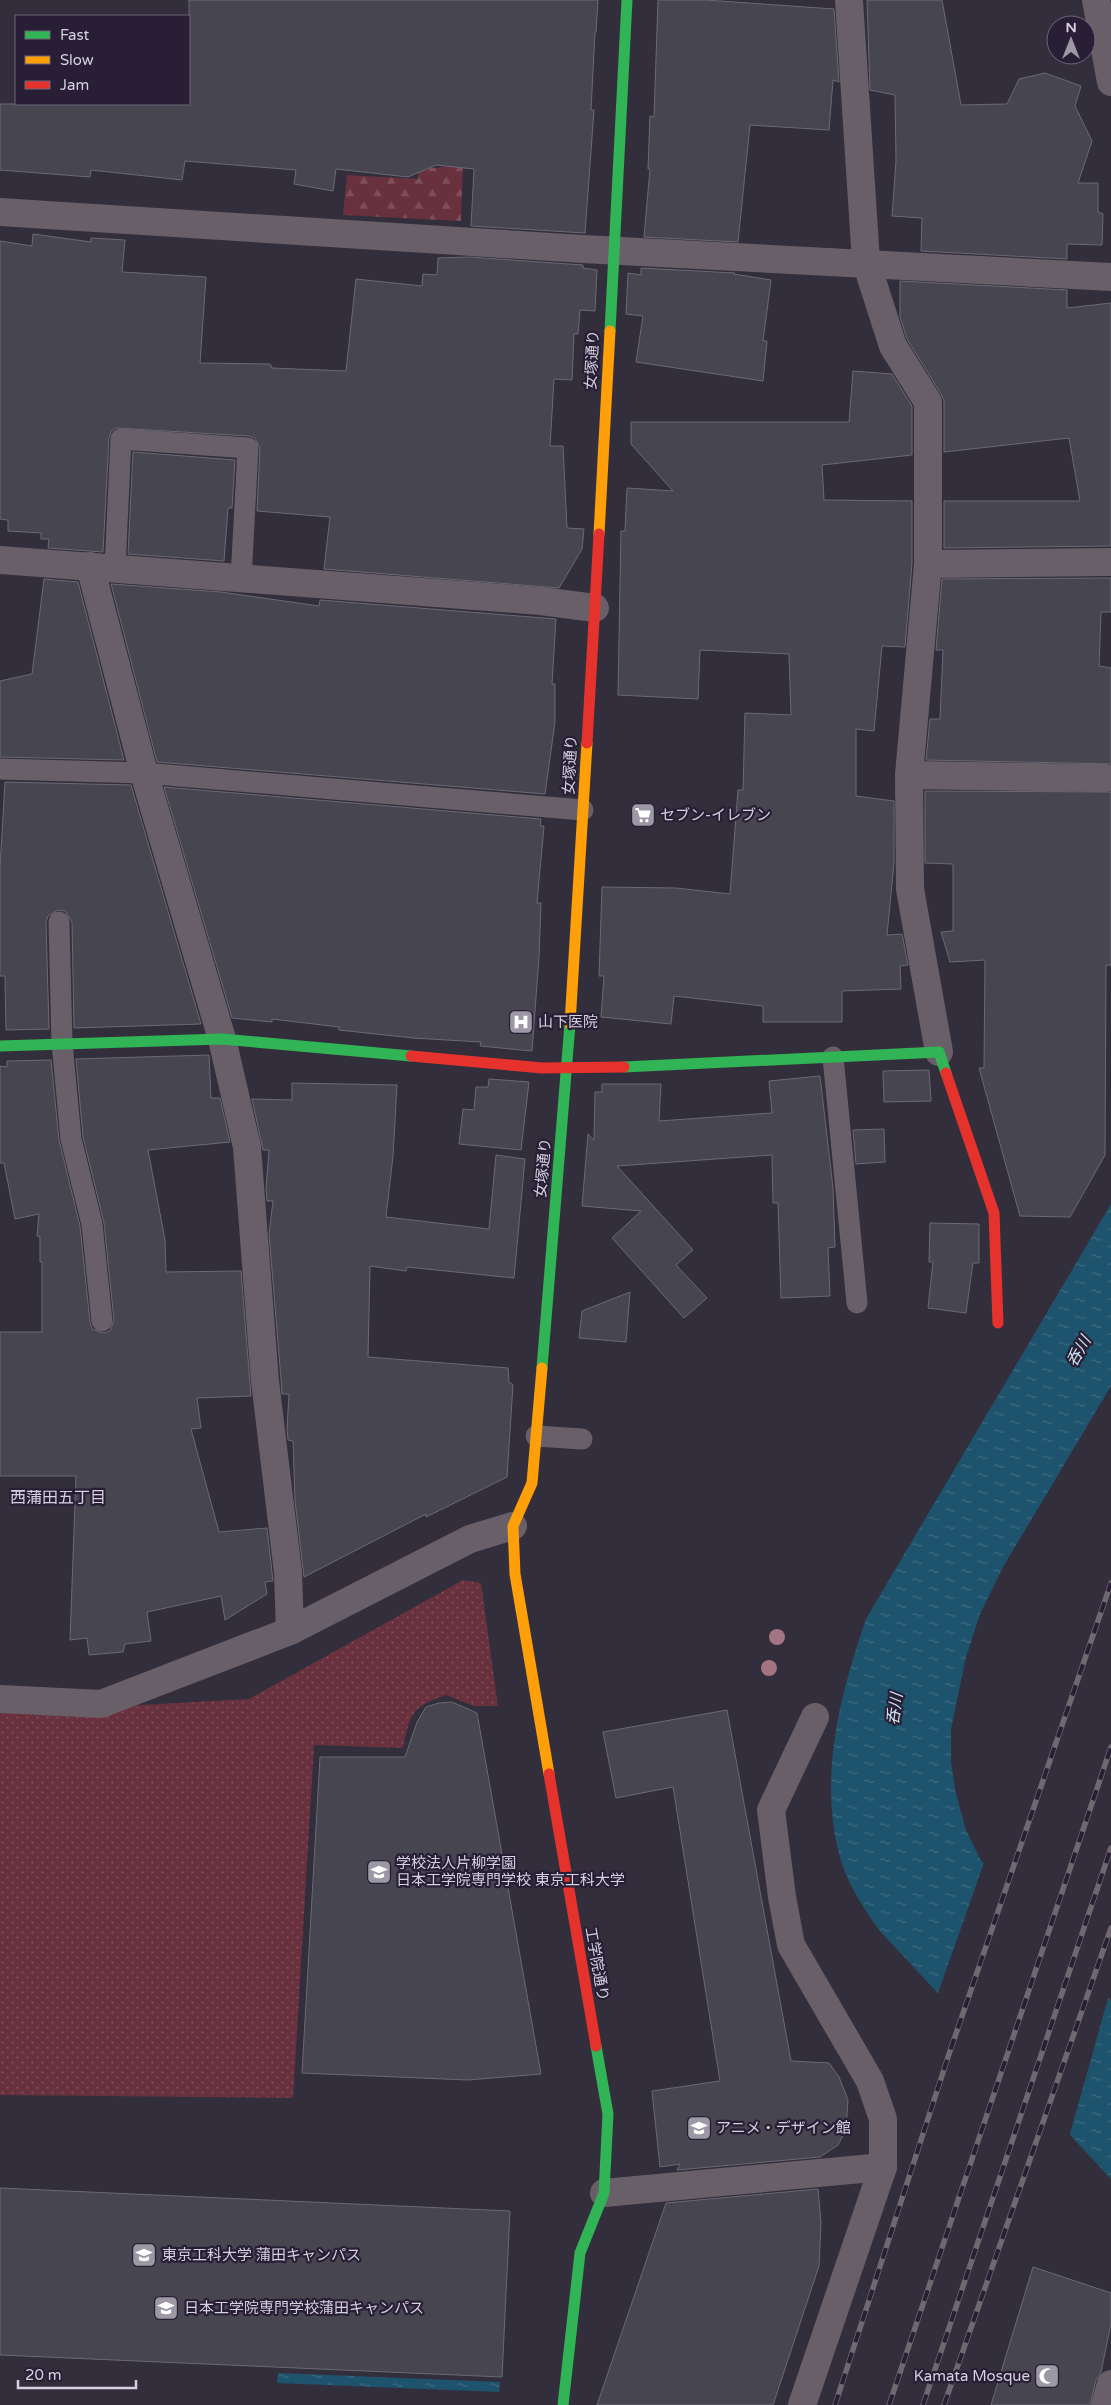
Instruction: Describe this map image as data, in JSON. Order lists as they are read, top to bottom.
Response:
{
  "streets": {
    "street": ["女塚通り", "工学院通り"]
  },
  "crossings": [
    ["女塚通り", "工学院通り"]
  ],
  "districts": ["西蒲田五丁目"],
  "water": ["呑川"],
  "places": {
    "supermarket": ["セブン-イレブン"],
    "hospital": ["山下医院"],
    "school or university": [
      "学校法人片柳学園 日本工学院専門学校 東京工科大学",
      "アニメ・デザイン館",
      "東京工科大学 蒲田キャンパス",
      "日本工学院専門学校蒲田キャンパス"
    ],
    "mosque": ["Kamata Mosque"]
  },
  "legend": ["Fast", "Slow", "Jam"],
  "scale_bar": "20 m",
  "north": "top"
}
